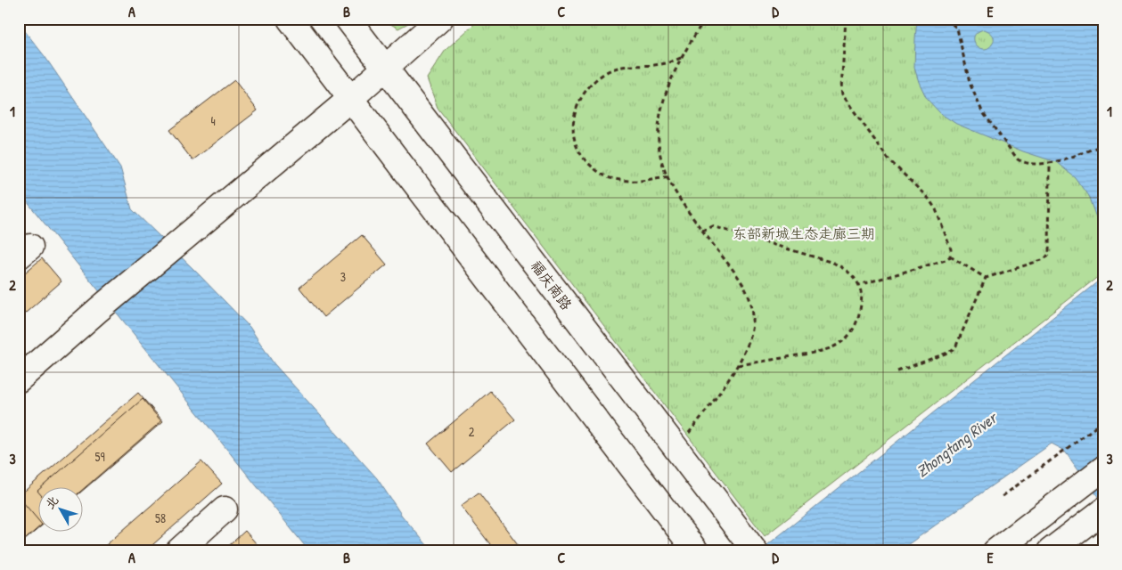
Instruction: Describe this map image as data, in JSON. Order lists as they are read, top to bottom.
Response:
{
  "streets": {
    "main road": ["福庆南路"]
  },
  "water": ["Zhongtang River"],
  "parks": ["东部新城生态走廊三期"],
  "house_numbers": [
    "4",
    "3",
    "2",
    "59",
    "58"
  ],
  "north": "top left",
  "grid": {
    "columns": [
      "A",
      "B",
      "C",
      "D",
      "E"
    ],
    "rows": ["1", "2", "3"]
  }
}
